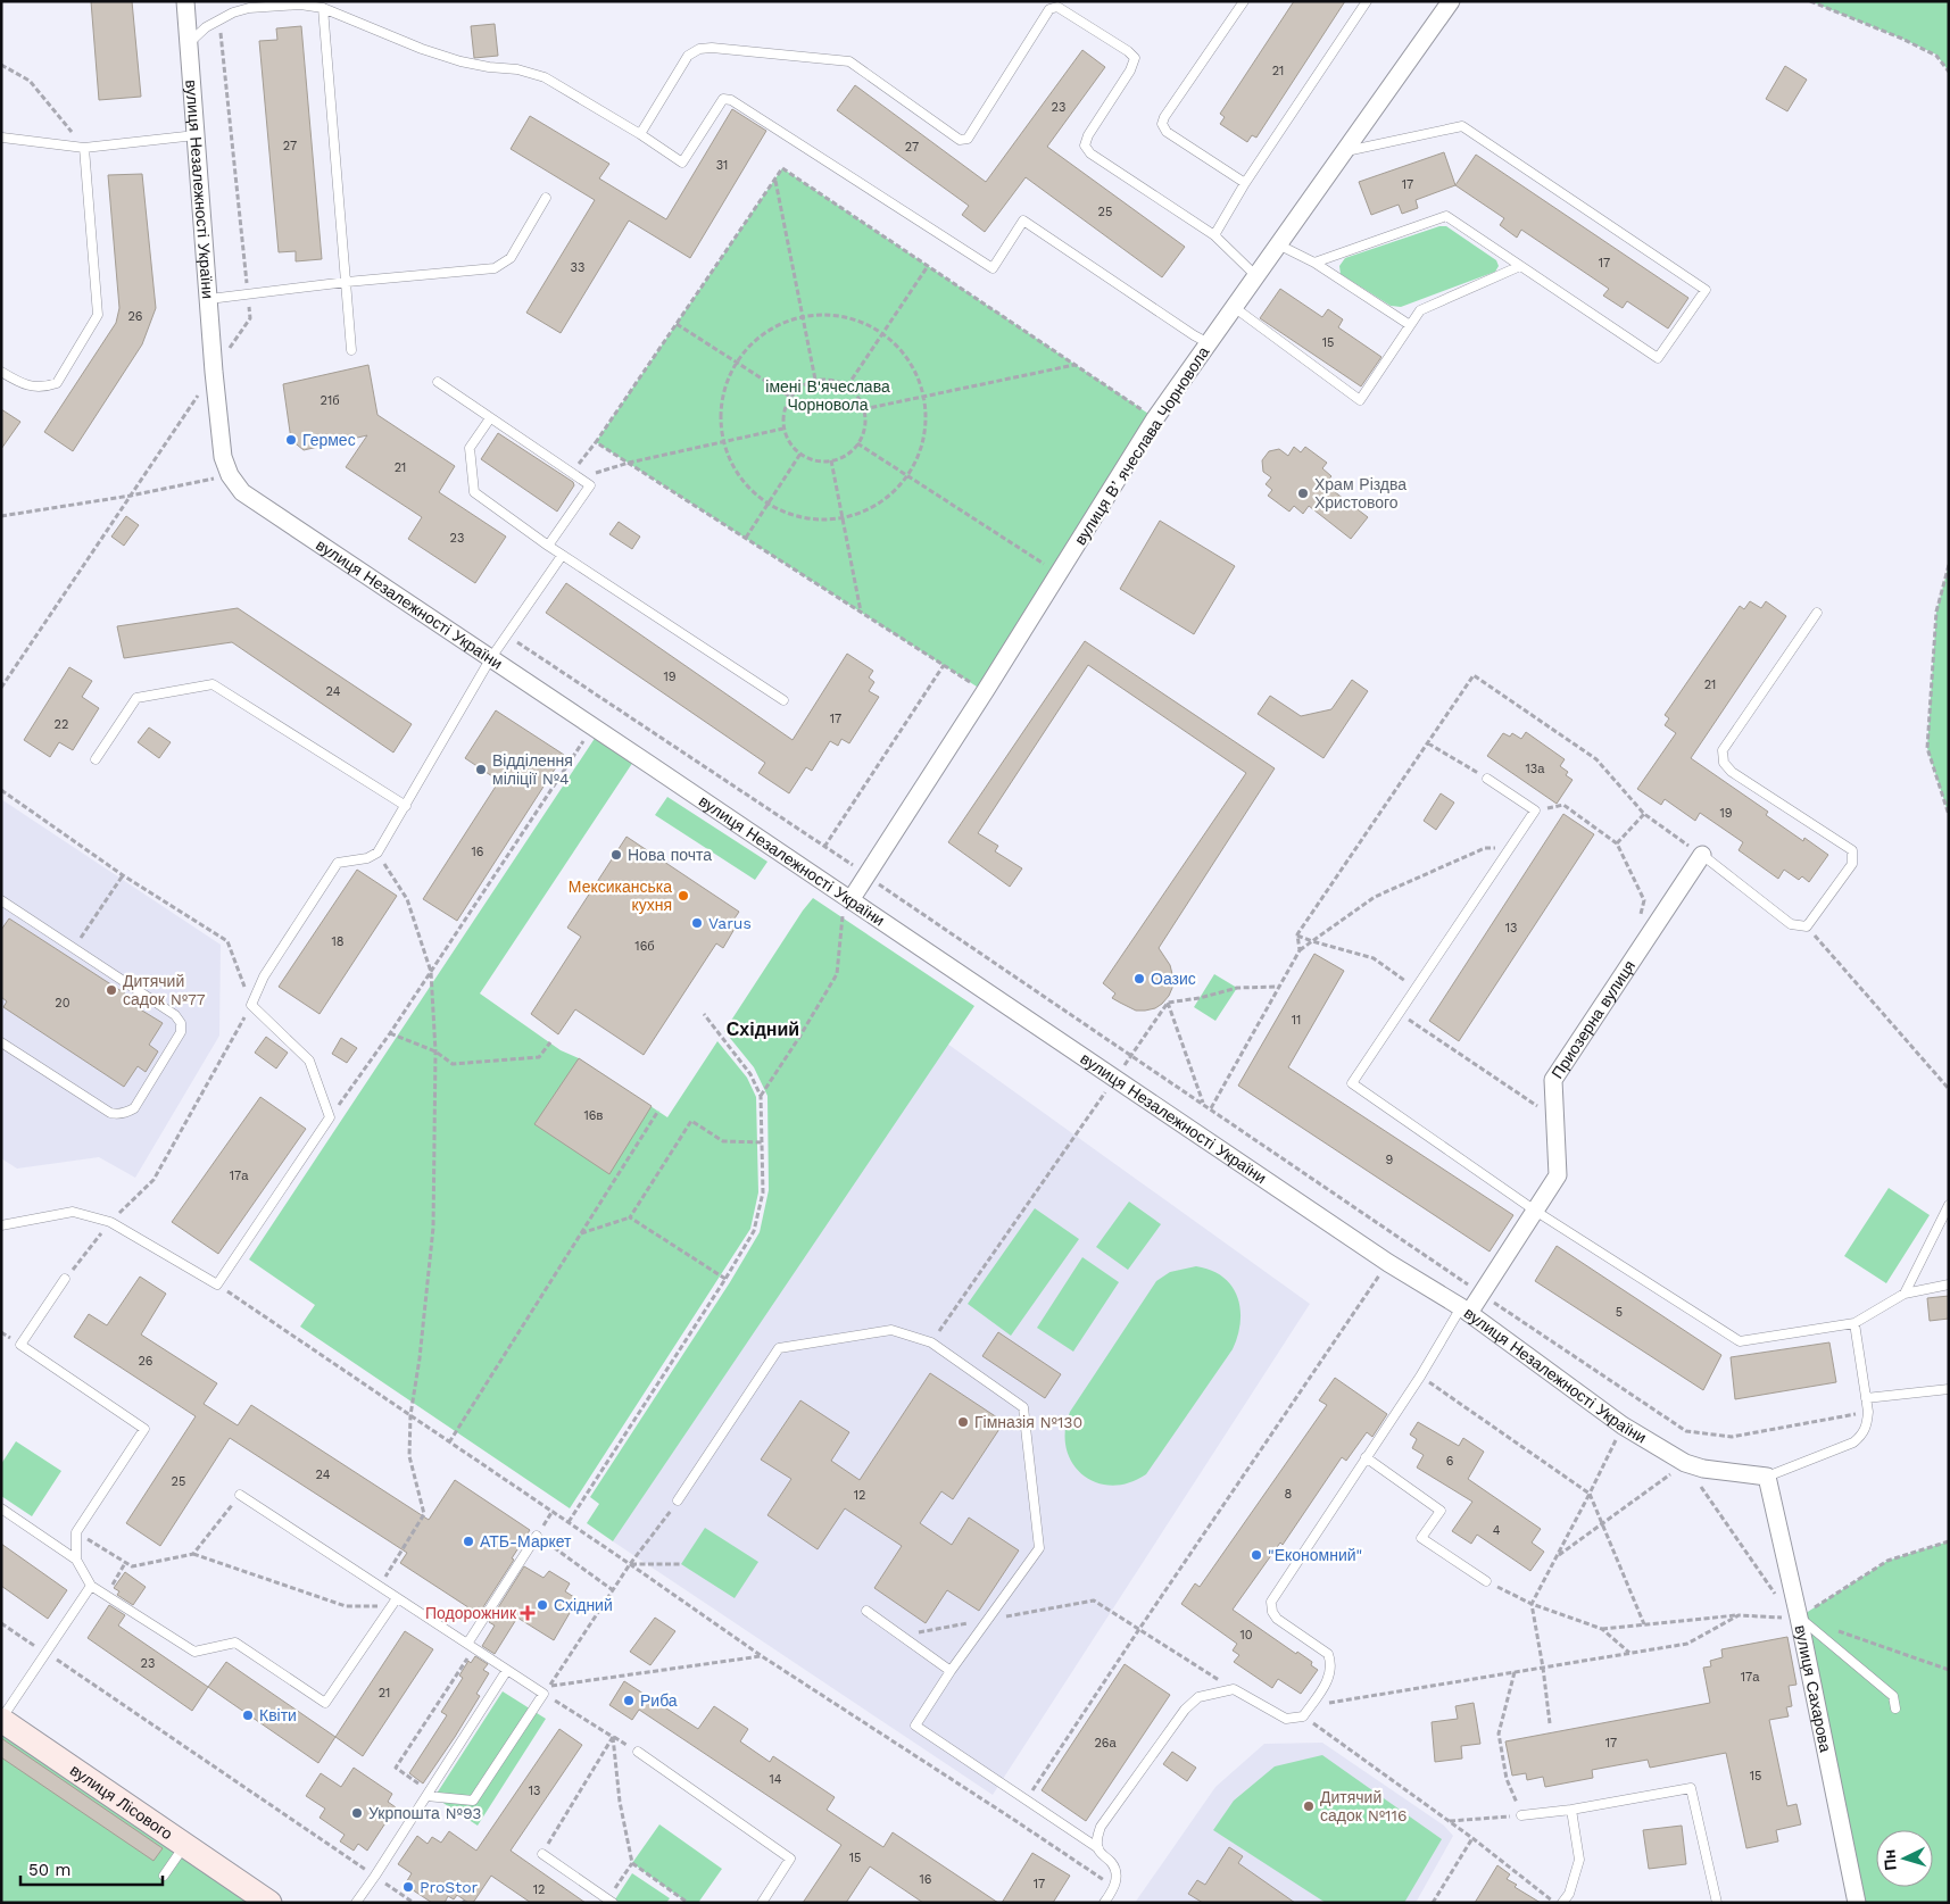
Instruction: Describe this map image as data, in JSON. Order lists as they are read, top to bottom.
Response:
{
  "streets": {
    "street": [
      "вулиця Незалежності України",
      "вулиця Вʼячеслава Чорновола",
      "Приозерна вулиця",
      "вулиця Сахарова",
      "вулиця Лісового"
    ]
  },
  "crossings": [
    ["вулиця Незалежності України", "вулиця Вʼячеслава Чорновола"],
    ["вулиця Незалежності України", "Приозерна вулиця"],
    ["вулиця Незалежності України", "вулиця Сахарова"]
  ],
  "districts": ["Східний"],
  "parks": ["імені В'ячеслава Чорновола"],
  "places": {
    "other": [
      "Гермес",
      "Храм Різдва Христового",
      "Відділення міліції №4",
      "Нова почта",
      "Мексиканська кухня",
      "Varus",
      "Оазис",
      "Дитячий садок №77",
      "Гімназія №130",
      "АТБ-Маркет",
      "\"Економний\"",
      "Східний",
      "Риба",
      "Квіти",
      "Дитячий садок №116",
      "Укрпошта №93",
      "ProStor"
    ],
    "health": ["Подорожник"]
  },
  "house_numbers": [
    "21",
    "23",
    "27",
    "27",
    "31",
    "17",
    "25",
    "17",
    "33",
    "26",
    "15",
    "21б",
    "21",
    "23",
    "19",
    "21",
    "24",
    "17",
    "22",
    "13а",
    "19",
    "16",
    "13",
    "18",
    "16б",
    "20",
    "11",
    "16в",
    "9",
    "17а",
    "5",
    "26",
    "6",
    "24",
    "25",
    "8",
    "12",
    "4",
    "10",
    "23",
    "17а",
    "21",
    "26а",
    "17",
    "15",
    "14",
    "13",
    "15",
    "16",
    "17",
    "12"
  ],
  "scale_bar": "50 m",
  "north": "left"
}
